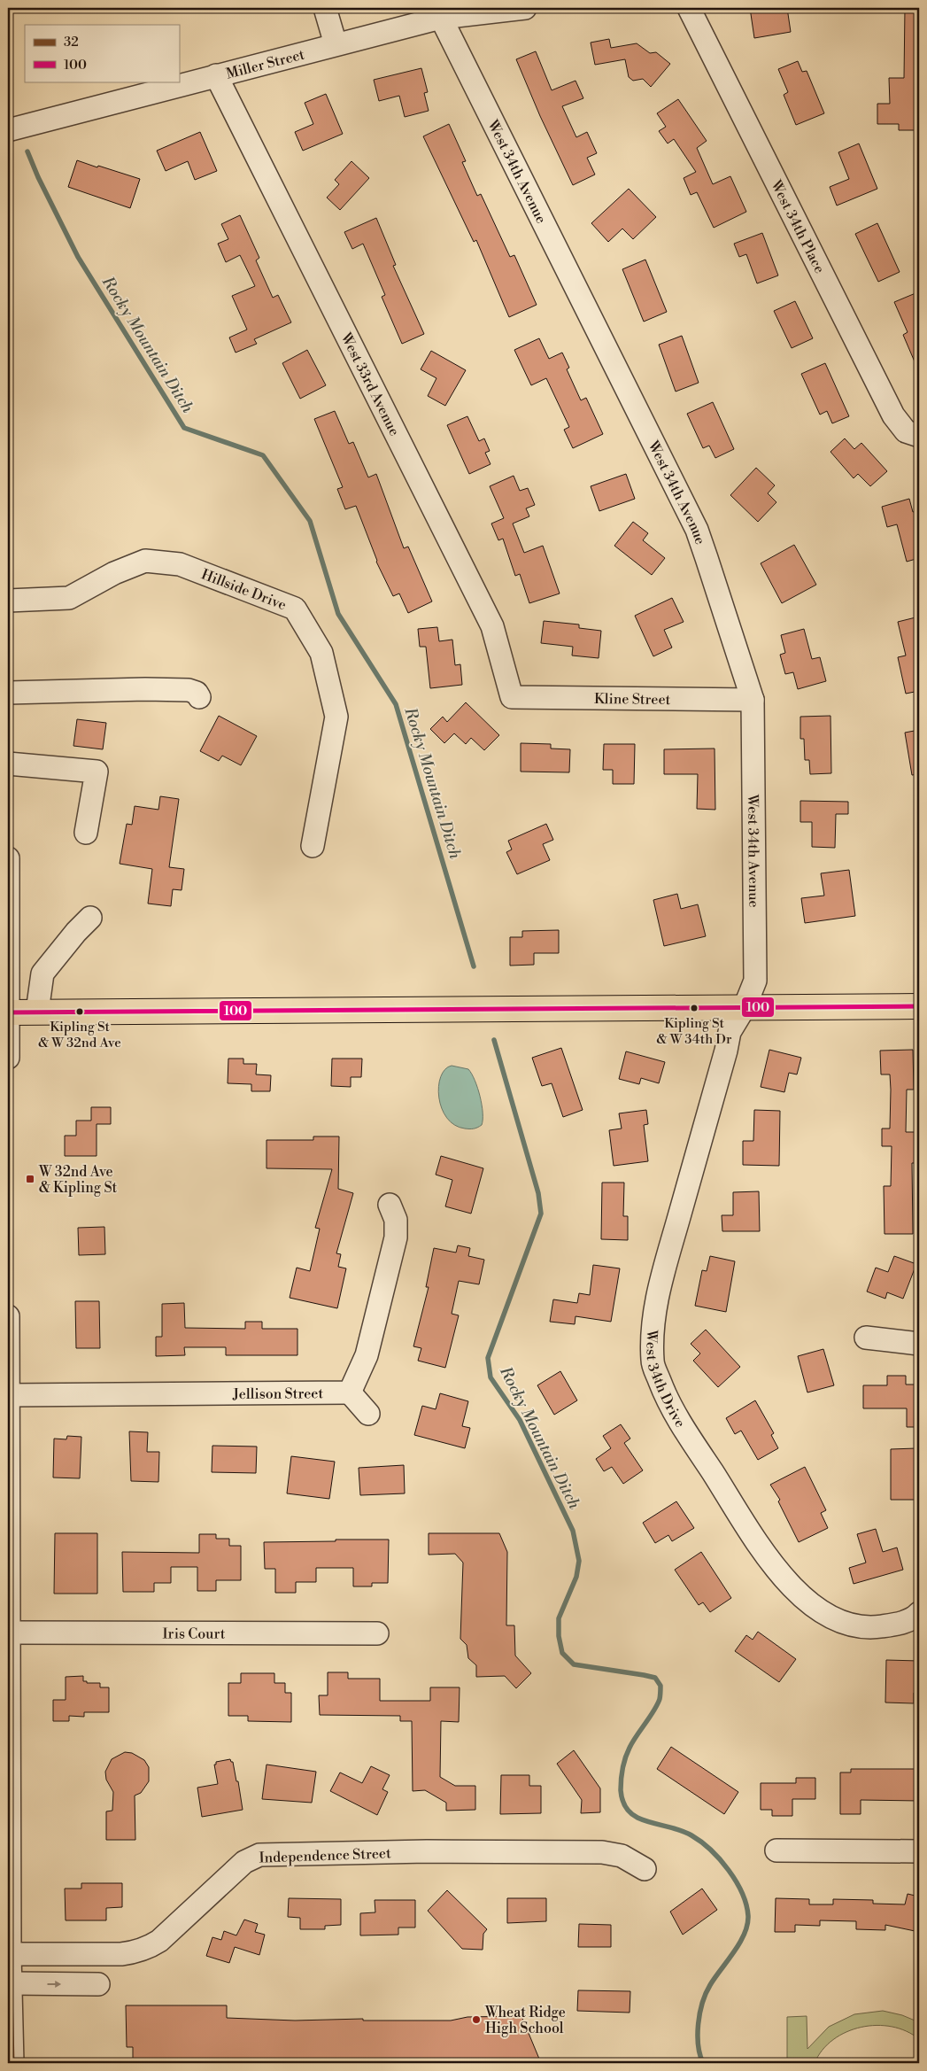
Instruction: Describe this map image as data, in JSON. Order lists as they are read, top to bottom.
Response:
{
  "streets": {
    "street": [
      "Miller Street",
      "West 34th Avenue",
      "West 34th Place",
      "West 33rd Avenue",
      "Hillside Drive",
      "Kline Street",
      "West 34th Drive",
      "Jellison Street",
      "Iris Court",
      "Independence Street"
    ]
  },
  "crossings": [
    ["Miller Street", "West 34th Avenue"],
    ["Miller Street", "West 33rd Avenue"],
    ["West 34th Avenue", "Kline Street"],
    ["West 34th Avenue", "West 34th Drive"],
    ["West 33rd Avenue", "Kline Street"]
  ],
  "water": ["Rocky Mountain Ditch"],
  "places": {
    "other": ["Kipling St & W 34th Dr", "Kipling St & W 32nd Ave", "Wheat Ridge High School"],
    "transit": ["W 32nd Ave & Kipling St"]
  },
  "lines": ["transit line 32", "transit line 100"],
  "legend": ["32", "100"]
}
